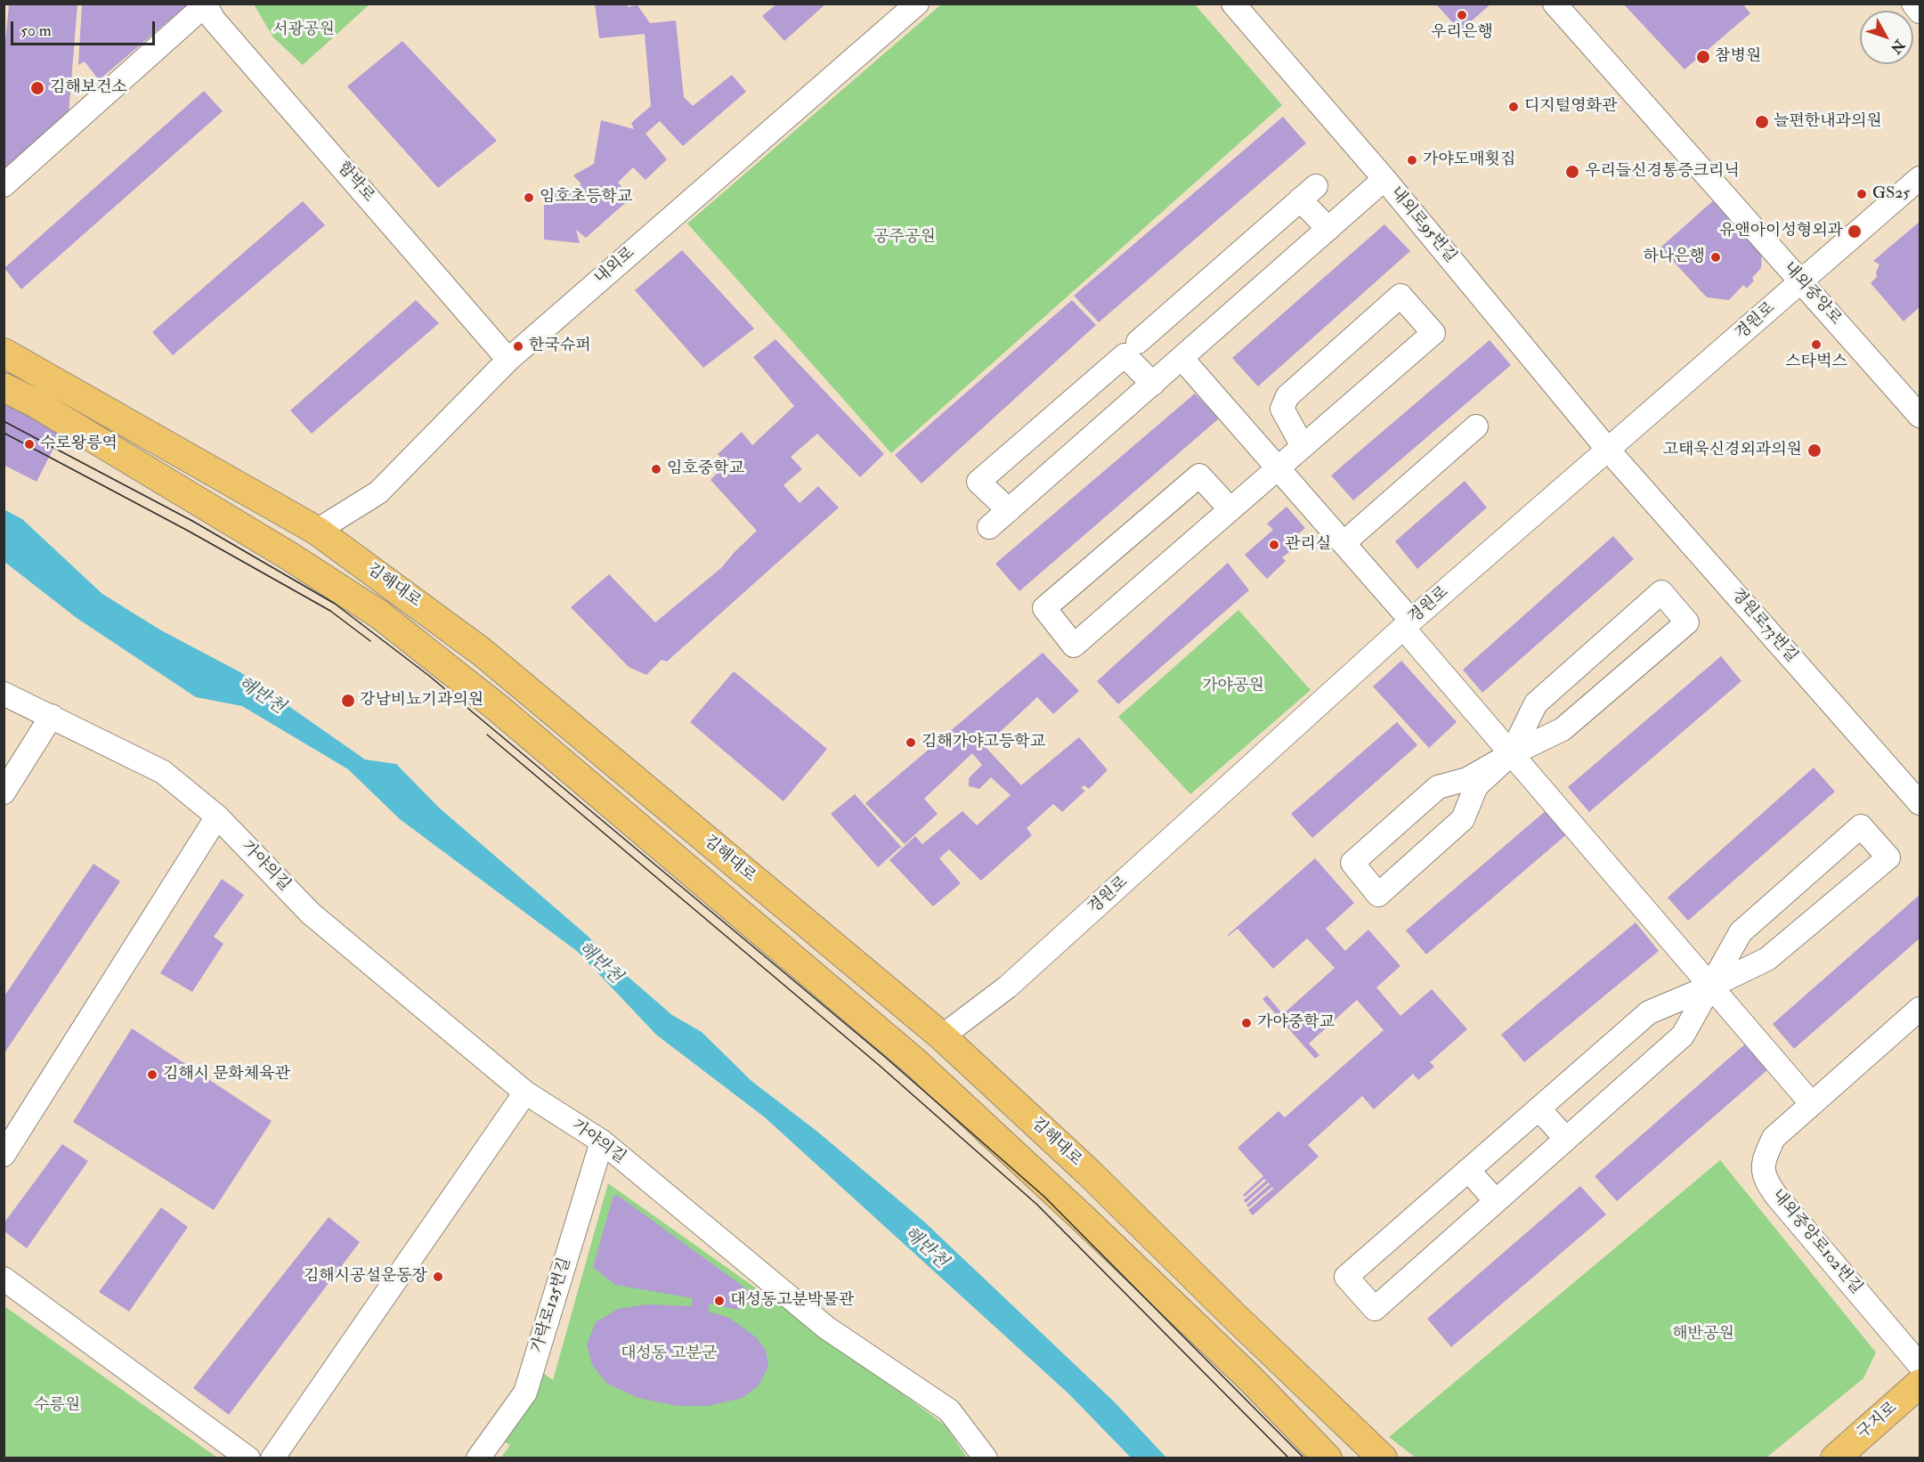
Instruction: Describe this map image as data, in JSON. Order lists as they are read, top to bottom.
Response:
{
  "streets": {
    "main road": ["김해대로", "구지로"],
    "street": [
      "함박로",
      "내외로95번길",
      "내외로",
      "내외중앙로",
      "경원로",
      "경원로73번길",
      "가야의길",
      "내외중앙로102번길",
      "가락로125번길"
    ]
  },
  "crossings": [
    ["함박로", "내외로"],
    ["내외로95번길", "경원로"],
    ["내외로95번길", "경원로73번길"],
    ["내외로", "김해대로"],
    ["내외중앙로", "경원로"],
    ["경원로", "김해대로"],
    ["경원로", "경원로73번길"],
    ["가야의길", "가락로125번길"]
  ],
  "water": ["해반천"],
  "parks": [
    "서광공원",
    "공주공원",
    "가야공원",
    "해반공원",
    "대성동 고분군",
    "수릉원"
  ],
  "places": [
    "우리은행",
    "참병원",
    "김해보건소",
    "디지털영화관",
    "늘편한내과의원",
    "가야도매횟집",
    "우리들신경통증크리닉",
    "GS25",
    "임호초등학교",
    "유앤아이성형외과",
    "하나은행",
    "스타벅스",
    "한국슈퍼",
    "수로왕릉역",
    "고태욱신경외과의원",
    "임호중학교",
    "관리실",
    "강남비뇨기과의원",
    "김해가야고등학교",
    "가야중학교",
    "김해시 문화체육관",
    "김해시공설운동장",
    "대성동고분박물관"
  ],
  "scale_bar": "50 m",
  "north": "bottom right"
}
